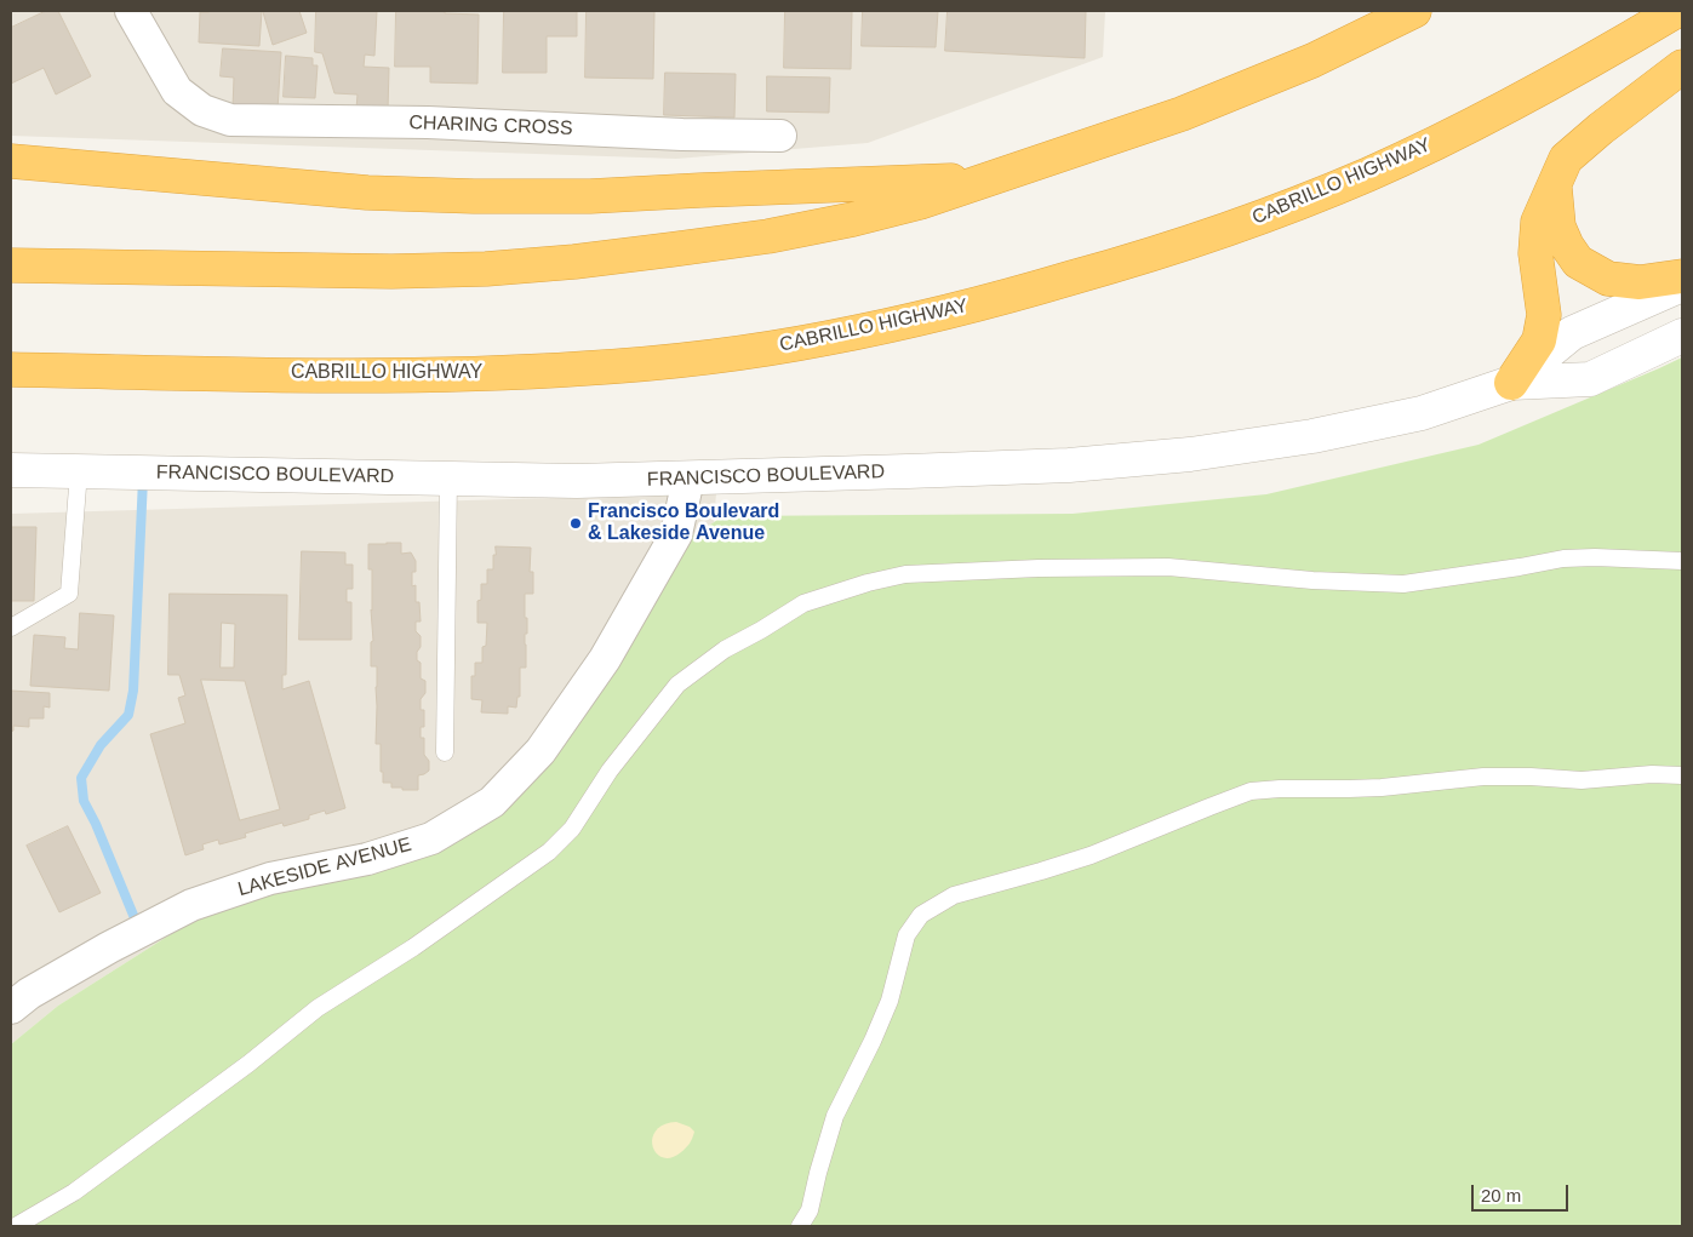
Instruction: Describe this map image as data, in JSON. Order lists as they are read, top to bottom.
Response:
{
  "streets": {
    "highway": ["CABRILLO HIGHWAY"],
    "street": ["CHARING CROSS", "FRANCISCO BOULEVARD", "LAKESIDE AVENUE"]
  },
  "crossings": [
    ["FRANCISCO BOULEVARD", "LAKESIDE AVENUE"]
  ],
  "places": ["Francisco Boulevard & Lakeside Avenue"],
  "scale_bar": "20 m"
}
